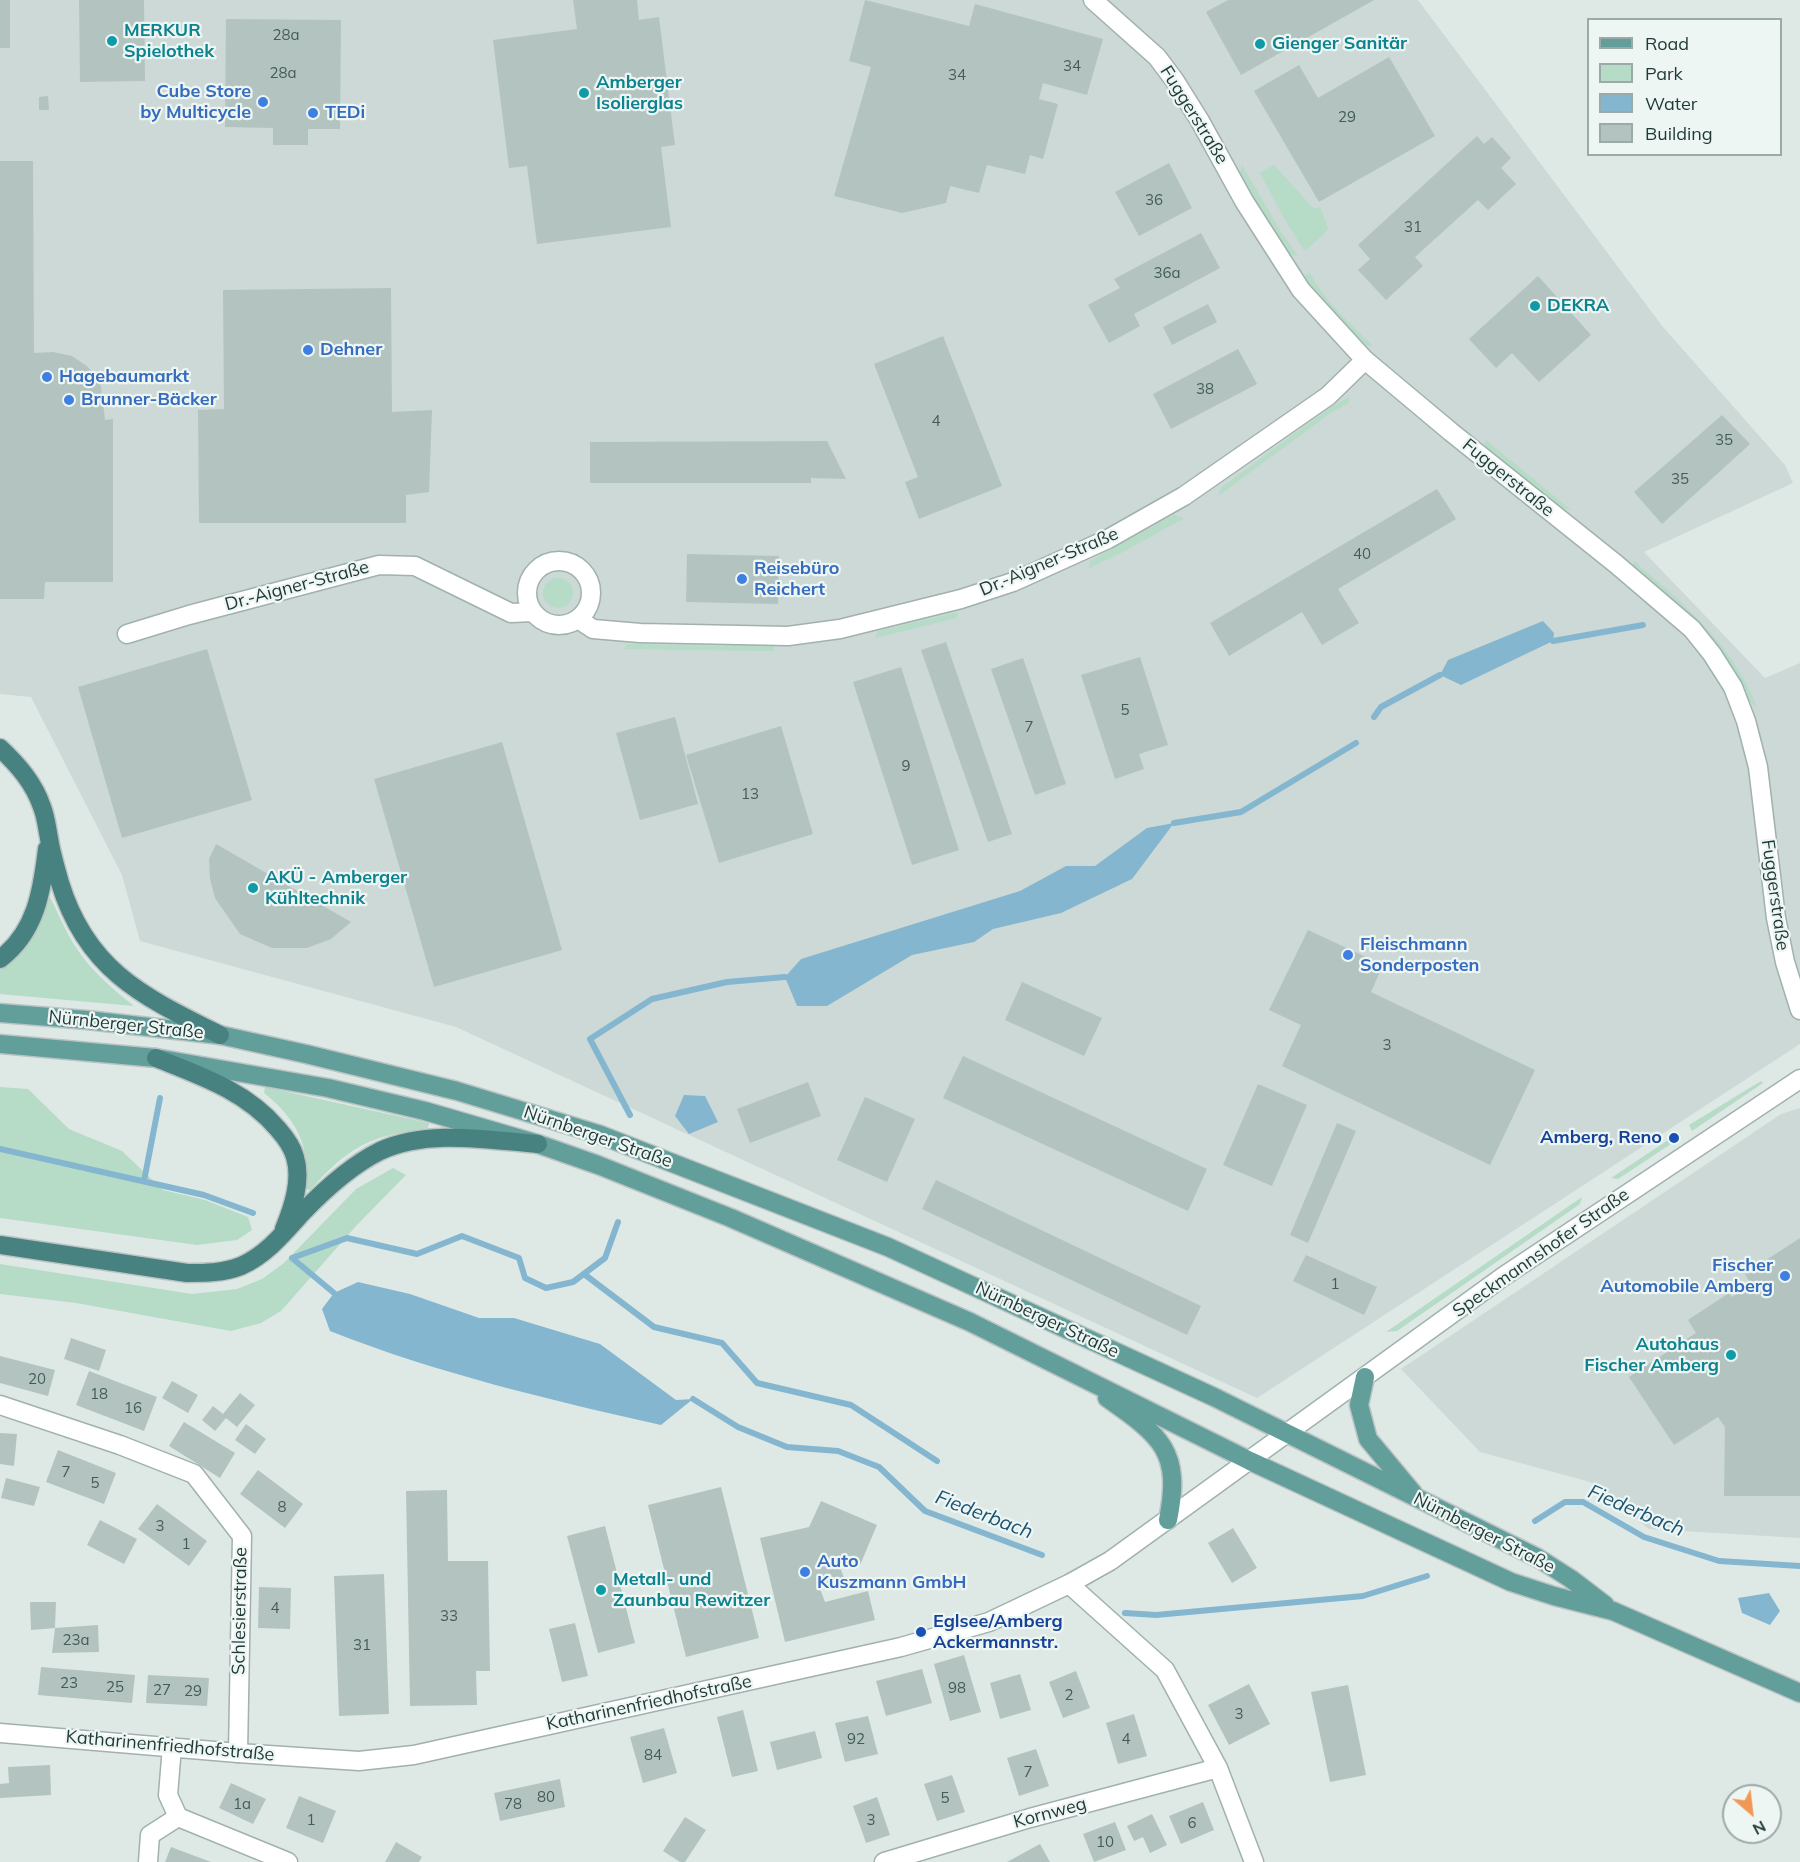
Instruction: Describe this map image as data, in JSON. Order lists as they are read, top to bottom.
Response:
{
  "streets": {
    "main road": ["Nürnberger Straße"],
    "street": [
      "Fuggerstraße",
      "Dr.-Aigner-Straße",
      "Speckmannshofer Straße",
      "Schlesierstraße",
      "Katharinenfriedhofstraße",
      "Kornweg"
    ]
  },
  "crossings": [
    ["Fuggerstraße", "Dr.-Aigner-Straße"],
    ["Nürnberger Straße", "Speckmannshofer Straße"],
    ["Nürnberger Straße", "Katharinenfriedhofstraße"],
    ["Speckmannshofer Straße", "Katharinenfriedhofstraße"],
    ["Schlesierstraße", "Katharinenfriedhofstraße"]
  ],
  "water": ["Fiederbach"],
  "places": [
    "MERKUR Spielothek",
    "Gienger Sanitär",
    "Amberger Isolierglas",
    "Cube Store by Multicycle",
    "TEDi",
    "DEKRA",
    "Dehner",
    "Hagebaumarkt",
    "Brunner-Bäcker",
    "Reisebüro Reichert",
    "AKÜ - Amberger Kühltechnik",
    "Fleischmann Sonderposten",
    "Amberg, Reno",
    "Fischer Automobile Amberg",
    "Autohaus Fischer Amberg",
    "Auto Kuszmann GmbH",
    "Metall- und Zaunbau Rewitzer",
    "Eglsee/Amberg Ackermannstr."
  ],
  "house_numbers": [
    "28a",
    "34",
    "28a",
    "34",
    "29",
    "36",
    "31",
    "36a",
    "38",
    "4",
    "35",
    "35",
    "40",
    "5",
    "7",
    "9",
    "13",
    "3",
    "1",
    "20",
    "18",
    "16",
    "7",
    "5",
    "8",
    "3",
    "1",
    "4",
    "33",
    "23a",
    "31",
    "23",
    "25",
    "98",
    "27",
    "29",
    "2",
    "3",
    "92",
    "4",
    "84",
    "7",
    "80",
    "5",
    "1a",
    "78",
    "1",
    "3",
    "6",
    "10"
  ],
  "legend": [
    "Road",
    "Park",
    "Water",
    "Building"
  ],
  "north": "bottom right"
}
